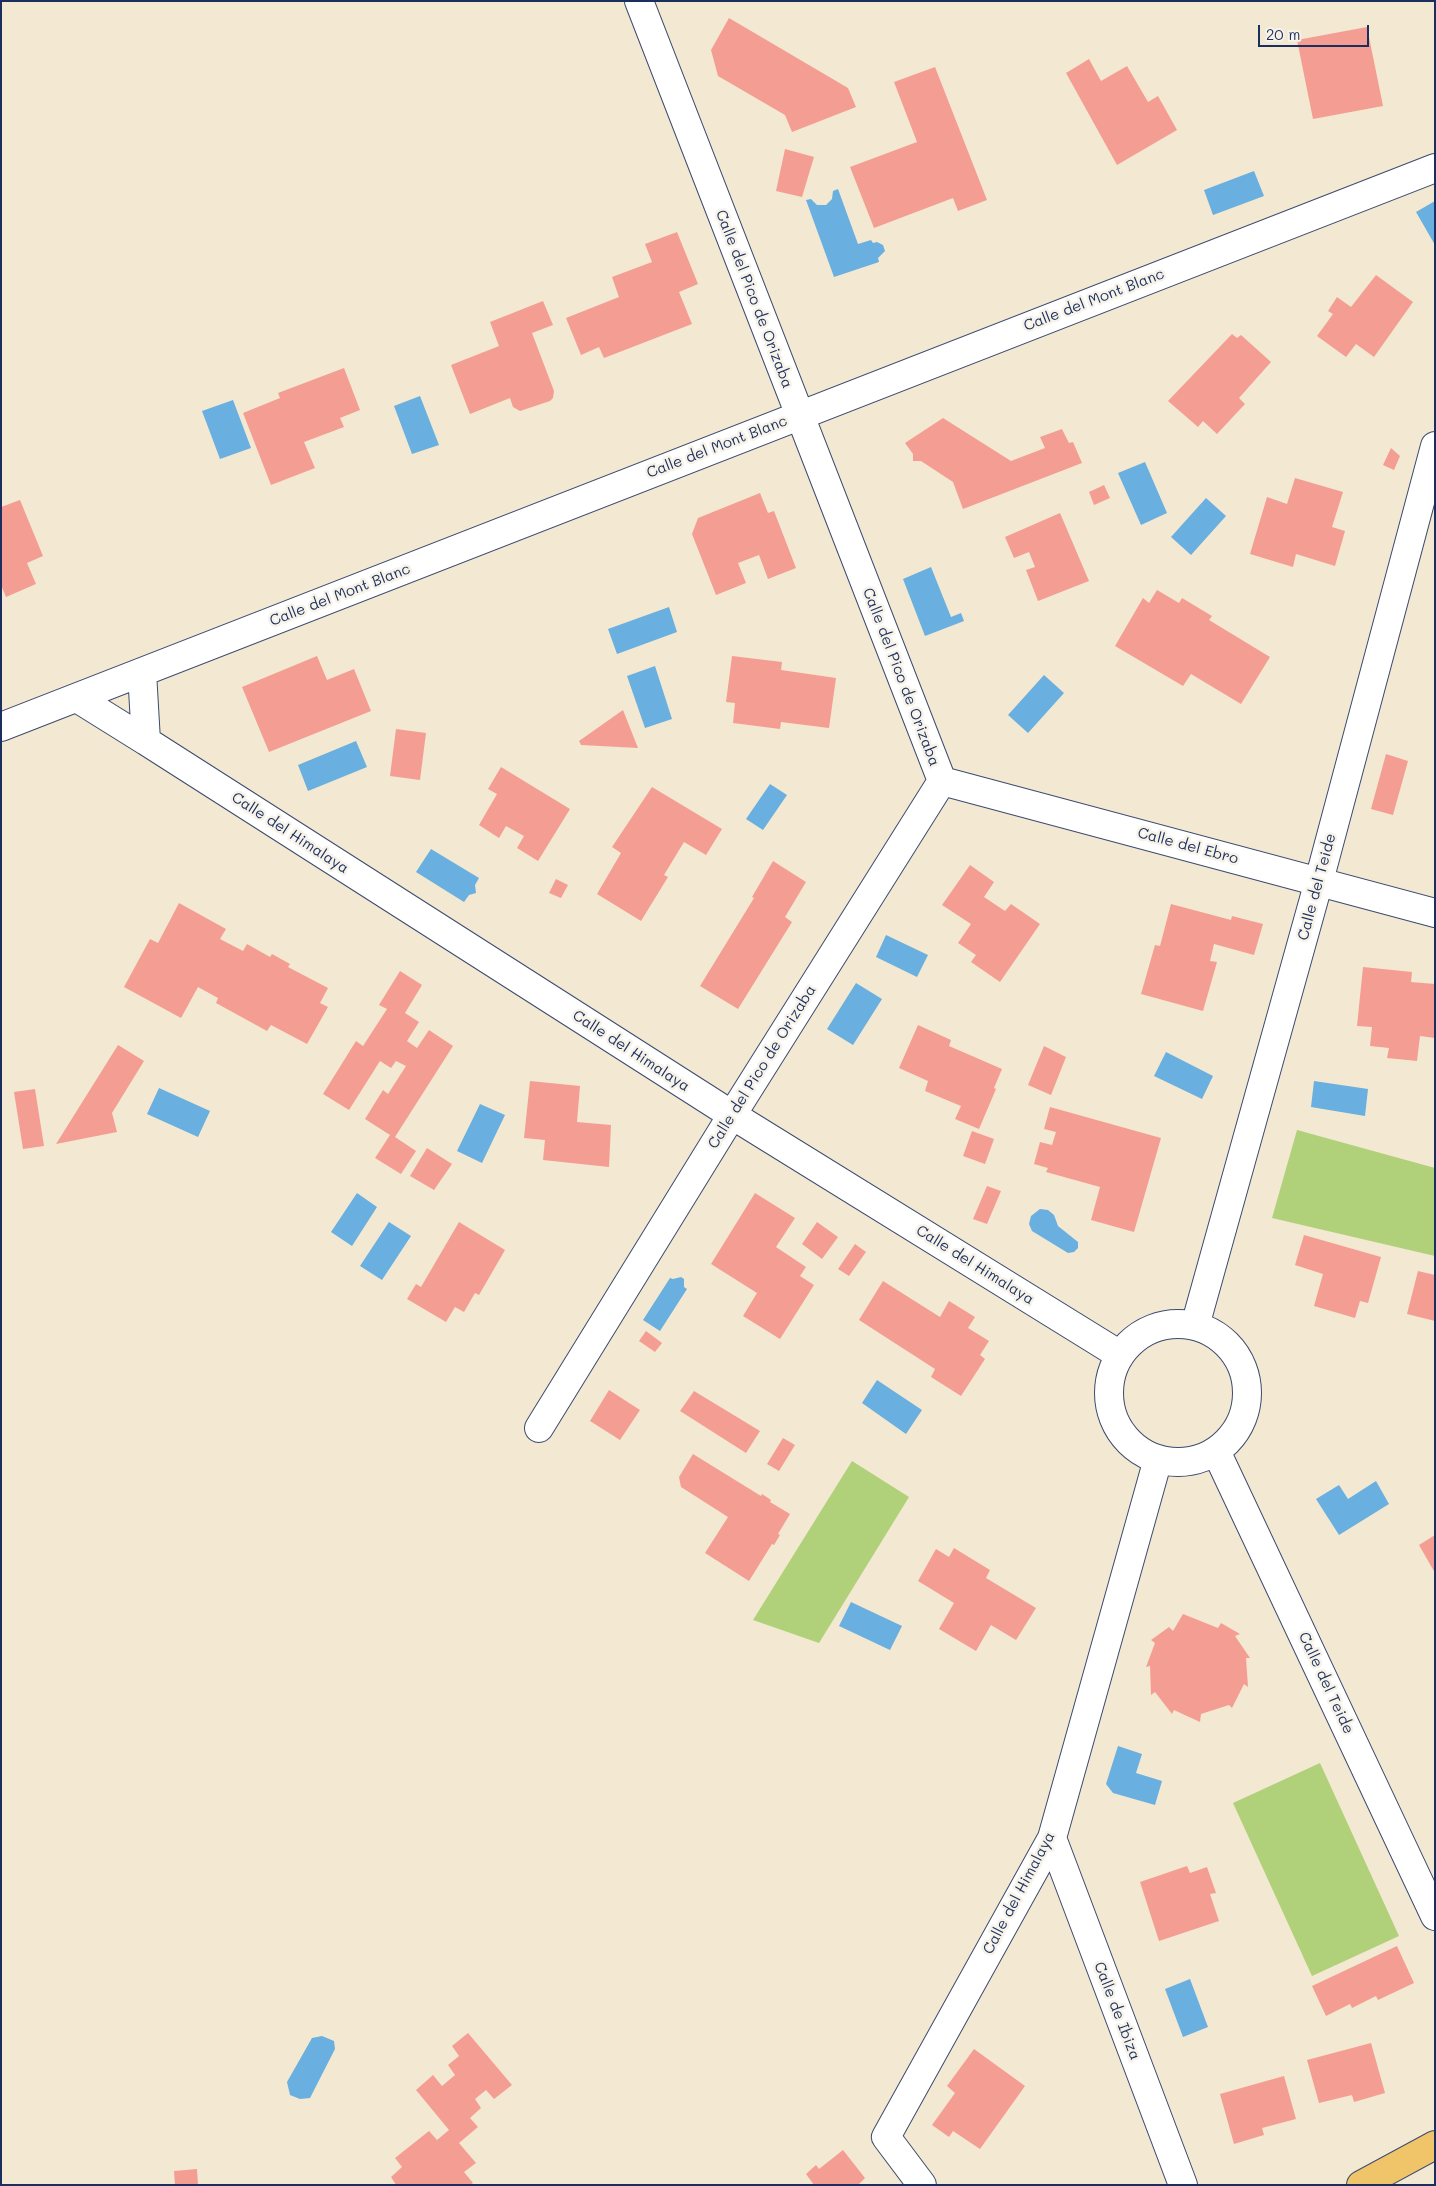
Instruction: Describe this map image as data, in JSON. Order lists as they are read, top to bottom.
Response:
{
  "streets": {
    "street": [
      "Calle del Pico de Orizaba",
      "Calle del Mont Blanc",
      "Calle del Himalaya",
      "Calle del Ebro",
      "Calle del Teide",
      "Calle de Ibiza"
    ]
  },
  "crossings": [
    ["Calle del Pico de Orizaba", "Calle del Mont Blanc"],
    ["Calle del Pico de Orizaba", "Calle del Himalaya"],
    ["Calle del Pico de Orizaba", "Calle del Ebro"],
    ["Calle del Mont Blanc", "Calle del Himalaya"],
    ["Calle del Himalaya", "Calle del Teide"],
    ["Calle del Himalaya", "Calle de Ibiza"],
    ["Calle del Ebro", "Calle del Teide"]
  ],
  "scale_bar": "20 m"
}
